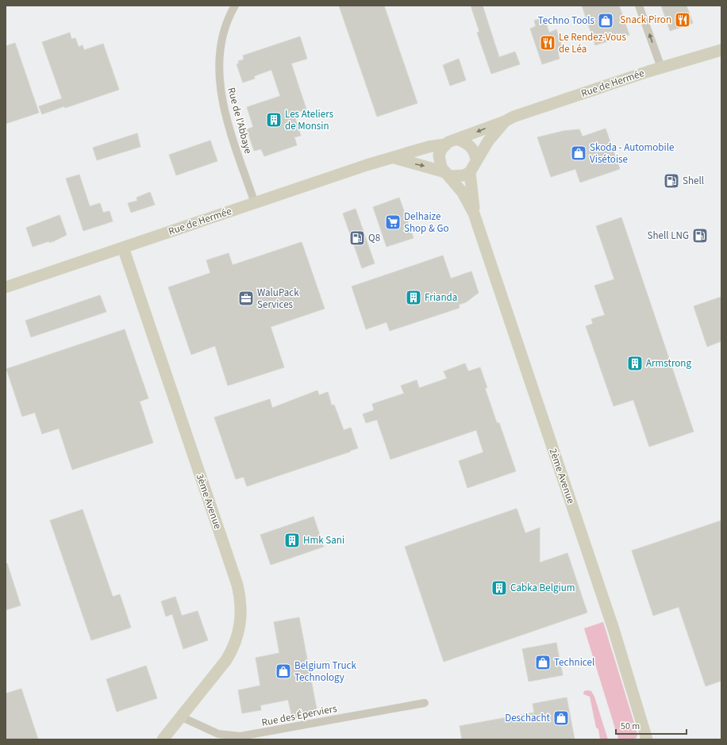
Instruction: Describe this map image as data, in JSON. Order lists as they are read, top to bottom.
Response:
{
  "streets": {
    "street": [
      "Rue de Hermée",
      "Rue de l'Abbaye",
      "2ème Avenue",
      "3ème Avenue",
      "Rue des Éperviers"
    ]
  },
  "crossings": [
    ["Rue de Hermée", "Rue de l'Abbaye"],
    ["Rue de Hermée", "2ème Avenue"],
    ["Rue de Hermée", "3ème Avenue"],
    ["3ème Avenue", "Rue des Éperviers"]
  ],
  "places": {
    "restaurant": ["Snack Piron", "Le Rendez-Vous de Léa"],
    "shop": [
      "Techno Tools",
      "Skoda - Automobile Visétoise",
      "Technicel",
      "Belgium Truck Technology",
      "Deschacht"
    ],
    "building": [
      "Les Ateliers de Monsin",
      "Frianda",
      "Armstrong",
      "Hmk Sani",
      "Cabka Belgium"
    ],
    "fuel station": ["Shell", "Shell LNG", "Q8"],
    "supermarket": ["Delhaize Shop & Go"],
    "office": ["WaluPack Services"]
  },
  "scale_bar": "50 m"
}
